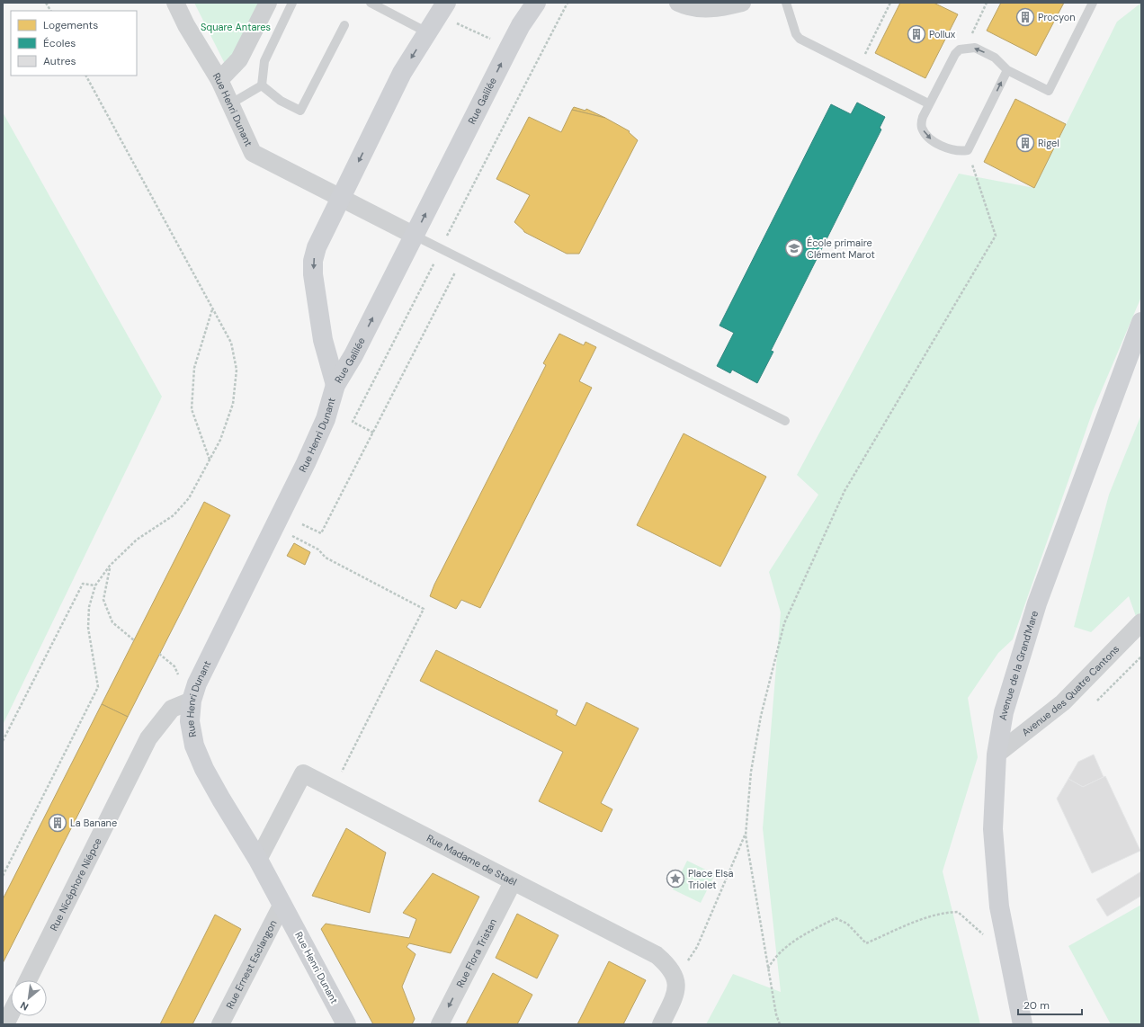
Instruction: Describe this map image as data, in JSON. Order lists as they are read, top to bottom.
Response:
{
  "streets": {
    "street": [
      "Rue Galilée",
      "Rue Henri Dunant",
      "Avenue de la Grand'Mare",
      "Avenue des Quatre Cantons",
      "Rue Madame de Staël",
      "Rue Nicéphore Niépce",
      "Rue Flora Tristan",
      "Rue Ernest Esclangon"
    ]
  },
  "crossings": [
    ["Rue Galilée", "Rue Henri Dunant"],
    ["Rue Henri Dunant", "Rue Madame de Staël"],
    ["Rue Henri Dunant", "Rue Nicéphore Niépce"],
    ["Rue Henri Dunant", "Rue Ernest Esclangon"],
    ["Avenue de la Grand'Mare", "Avenue des Quatre Cantons"],
    ["Rue Madame de Staël", "Rue Flora Tristan"]
  ],
  "one_way": ["Rue Flora Tristan"],
  "parks": ["Square Antares"],
  "places": {
    "building": [
      "Procyon",
      "Pollux",
      "Rigel",
      "La Banane"
    ],
    "school or university": ["École primaire Clément Marot"],
    "place": ["Place Elsa Triolet"]
  },
  "legend": ["Logements", "Écoles", "Autres"],
  "scale_bar": "20 m",
  "north": "bottom left"
}
